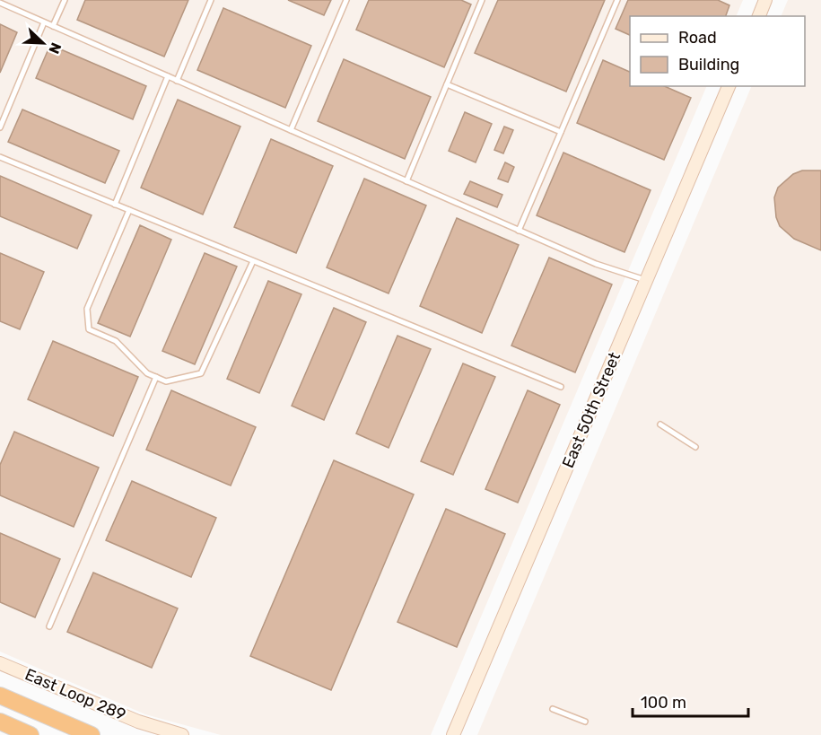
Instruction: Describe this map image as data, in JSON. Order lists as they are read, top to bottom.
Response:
{
  "streets": {
    "main road": ["East 50th Street", "East Loop 289"]
  },
  "legend": ["Road", "Building"],
  "scale_bar": "100 m",
  "north": "bottom right"
}
